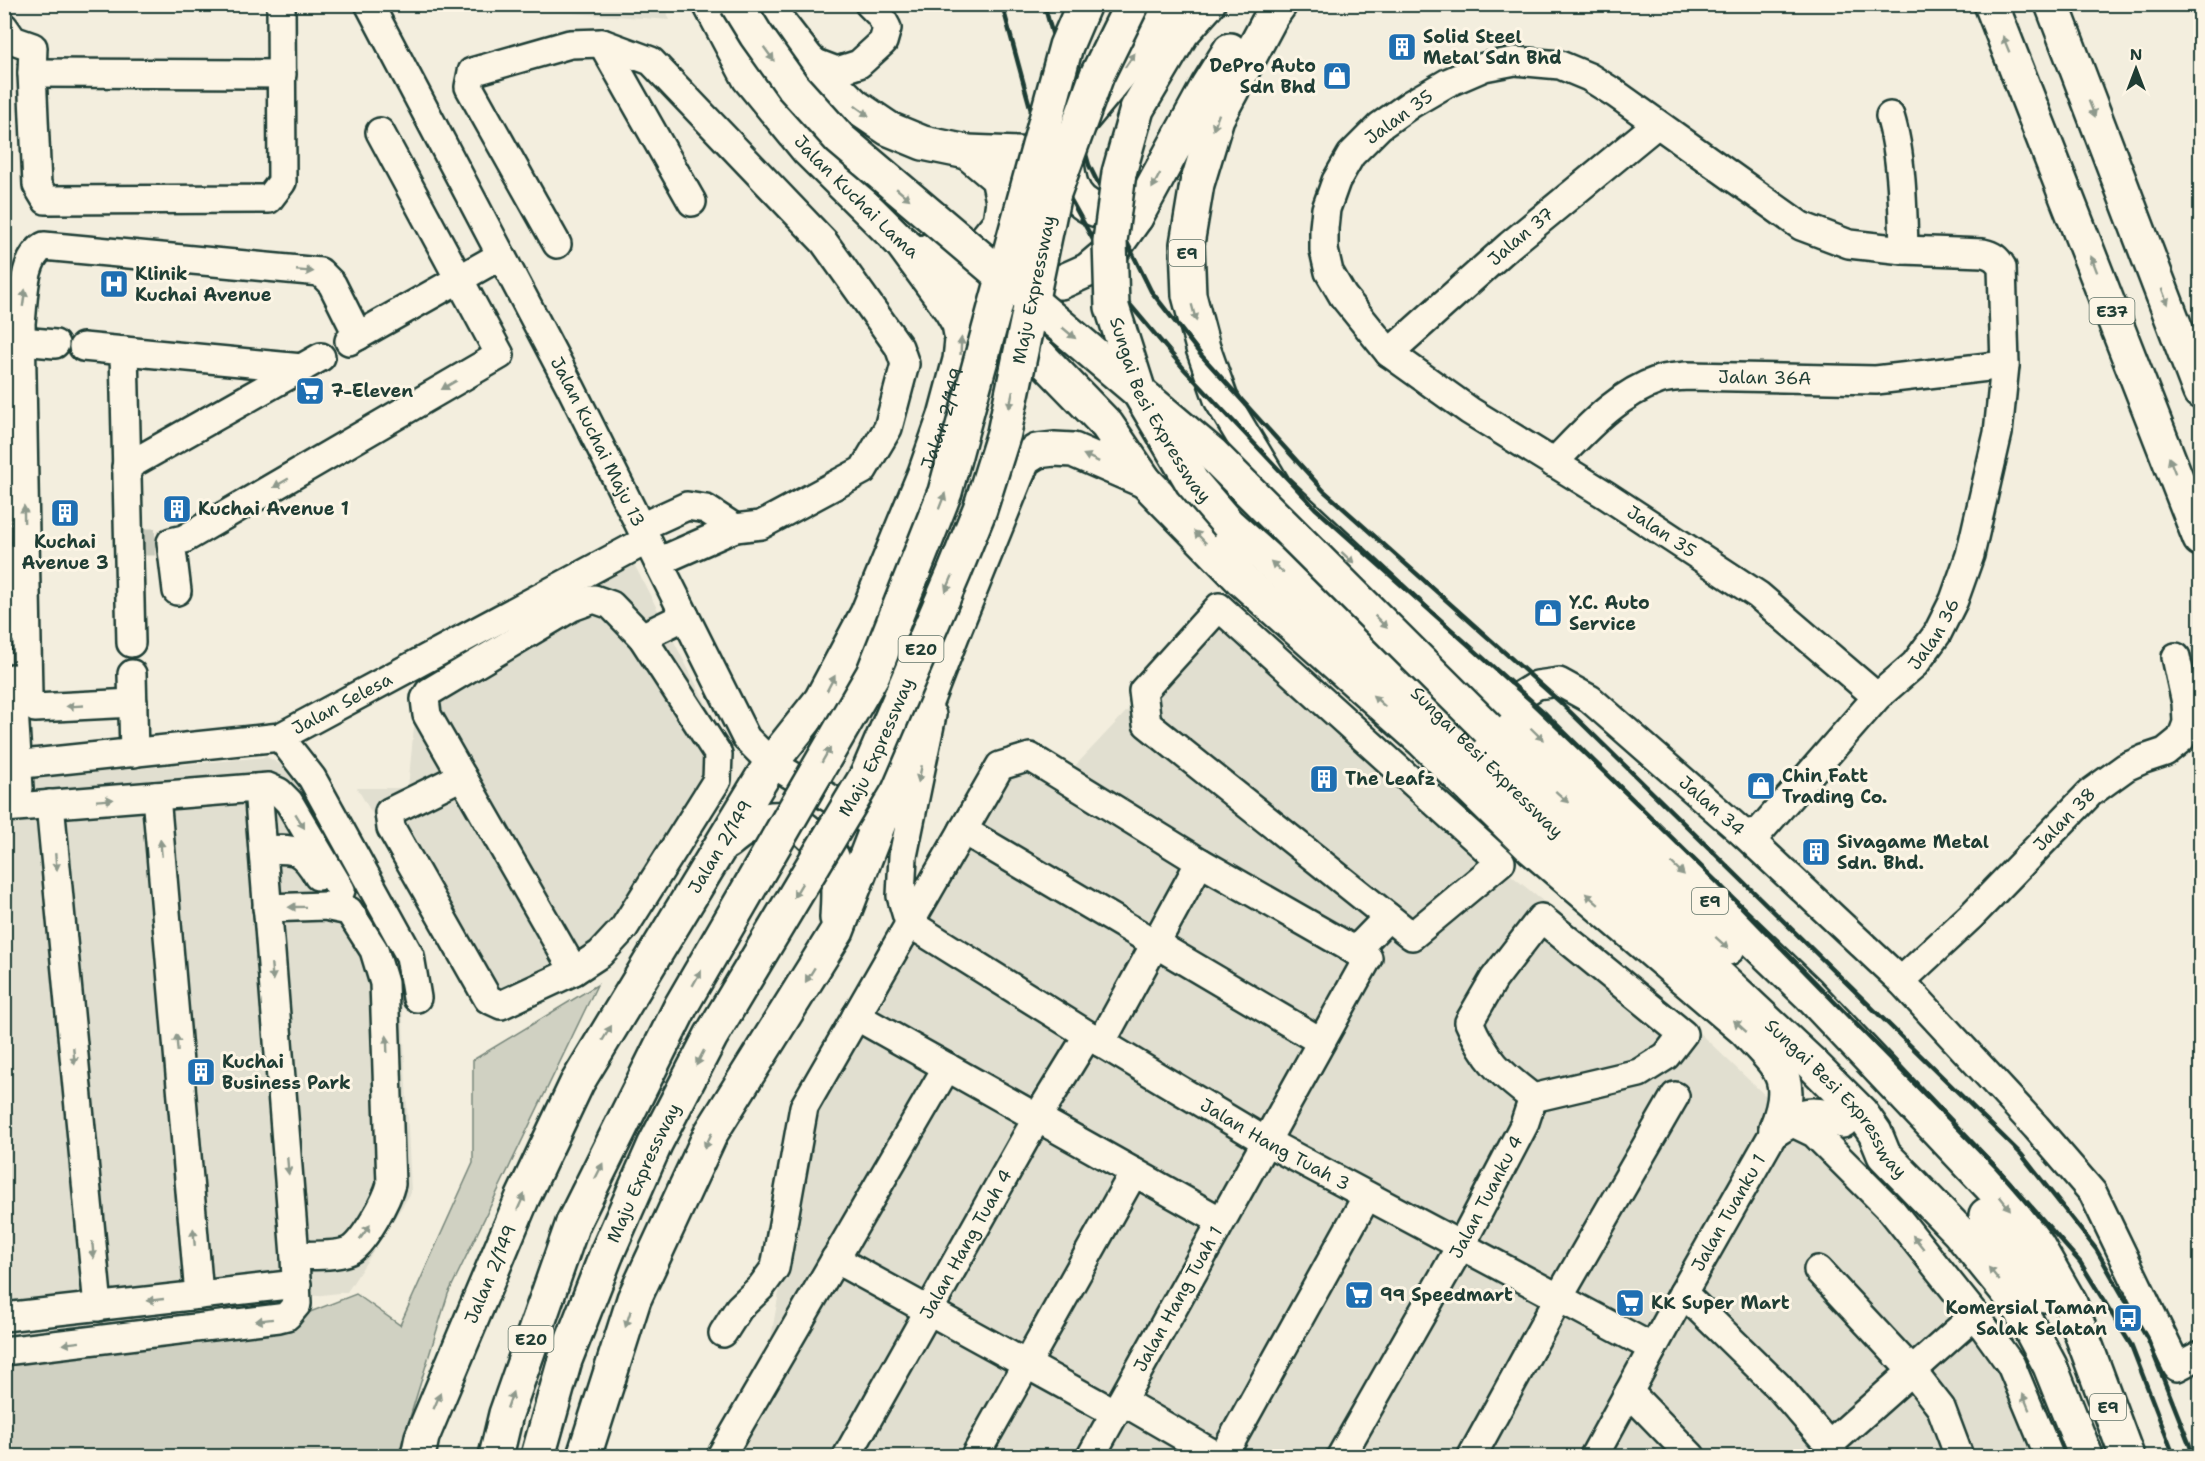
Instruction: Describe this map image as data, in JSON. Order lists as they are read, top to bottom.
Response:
{
  "streets": {
    "main road": [
      "Jalan Kuchai Lama",
      "E9",
      "Maju Expressway",
      "E37",
      "Sungai Besi Expressway",
      "Jalan 2/149",
      "E20"
    ],
    "street": [
      "Jalan 35",
      "Jalan 37",
      "Jalan 36A",
      "Jalan Kuchai Maju 13",
      "Jalan 36",
      "Jalan Selesa",
      "Jalan 34",
      "Jalan 38",
      "Jalan Hang Tuah 3",
      "Jalan Tuanku 4",
      "Jalan Tuanku 1",
      "Jalan Hang Tuah 4",
      "Jalan Hang Tuah 1"
    ]
  },
  "crossings": [
    ["Jalan 35", "Jalan 37"],
    ["Jalan 35", "Jalan 36A"],
    ["Jalan 35", "Jalan 36"],
    ["Jalan Kuchai Lama", "Jalan 2/149"],
    ["E9", "Jalan 34"],
    ["Jalan 36A", "Jalan 36"],
    ["Jalan 2/149", "Jalan Kuchai Maju 13"],
    ["Jalan Kuchai Maju 13", "Jalan Selesa"],
    ["Jalan 36", "Jalan 34"],
    ["Jalan 34", "Jalan 38"],
    ["Jalan Hang Tuah 3", "Jalan Tuanku 4"],
    ["Jalan Hang Tuah 3", "Jalan Tuanku 1"],
    ["Jalan Hang Tuah 3", "Jalan Hang Tuah 4"],
    ["Jalan Hang Tuah 3", "Jalan Hang Tuah 1"]
  ],
  "places": {
    "building": [
      "Solid Steel Metal Sdn Bhd",
      "Kuchai Avenue 1",
      "Kuchai Avenue 3",
      "The Leafz",
      "Sivagame Metal Sdn. Bhd.",
      "Kuchai Business Park"
    ],
    "shop": ["DePro Auto Sdn Bhd", "Y.C. Auto Service", "Chin Fatt Trading Co."],
    "hospital": ["Klinik Kuchai Avenue"],
    "supermarket": ["7-Eleven", "99 Speedmart", "KK Super Mart"],
    "bus stop": ["Komersial Taman Salak Selatan"]
  },
  "north": "top"
}
